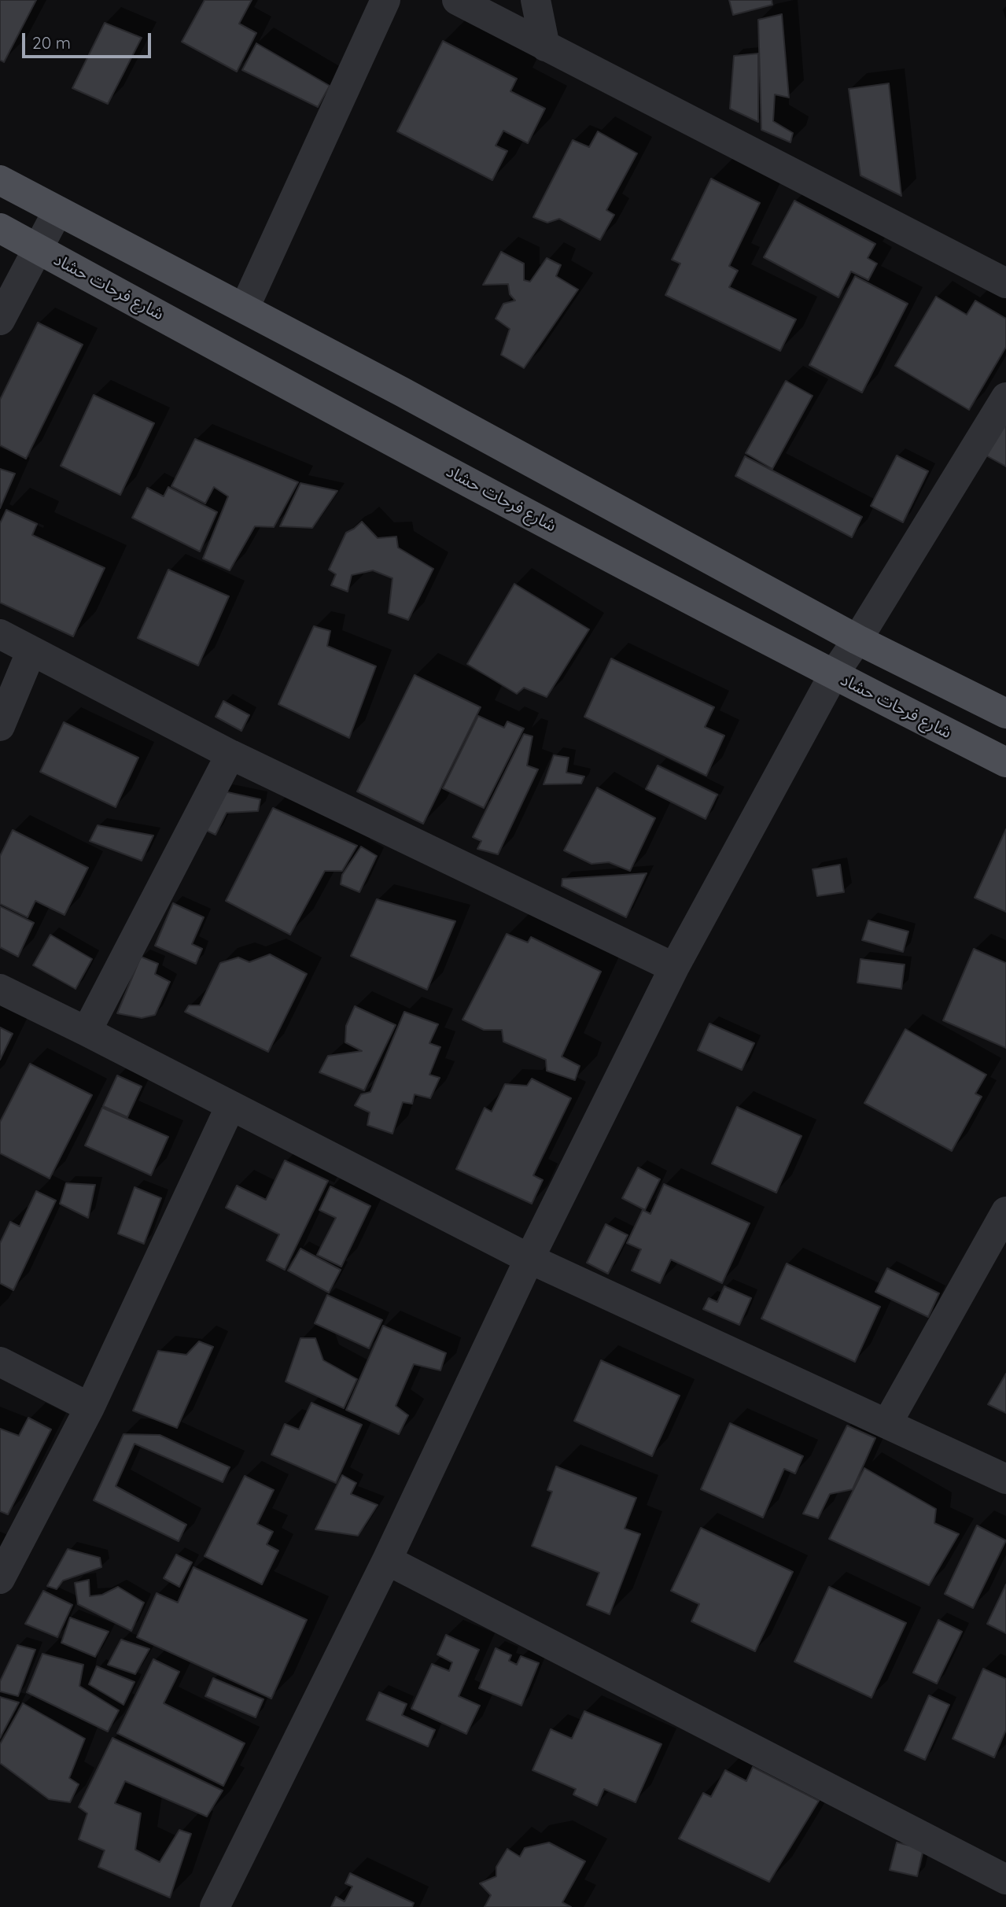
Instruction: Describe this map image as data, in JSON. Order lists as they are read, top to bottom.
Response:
{
  "streets": {
    "main road": ["شارع فرحات حشاد"]
  },
  "scale_bar": "20 m"
}
